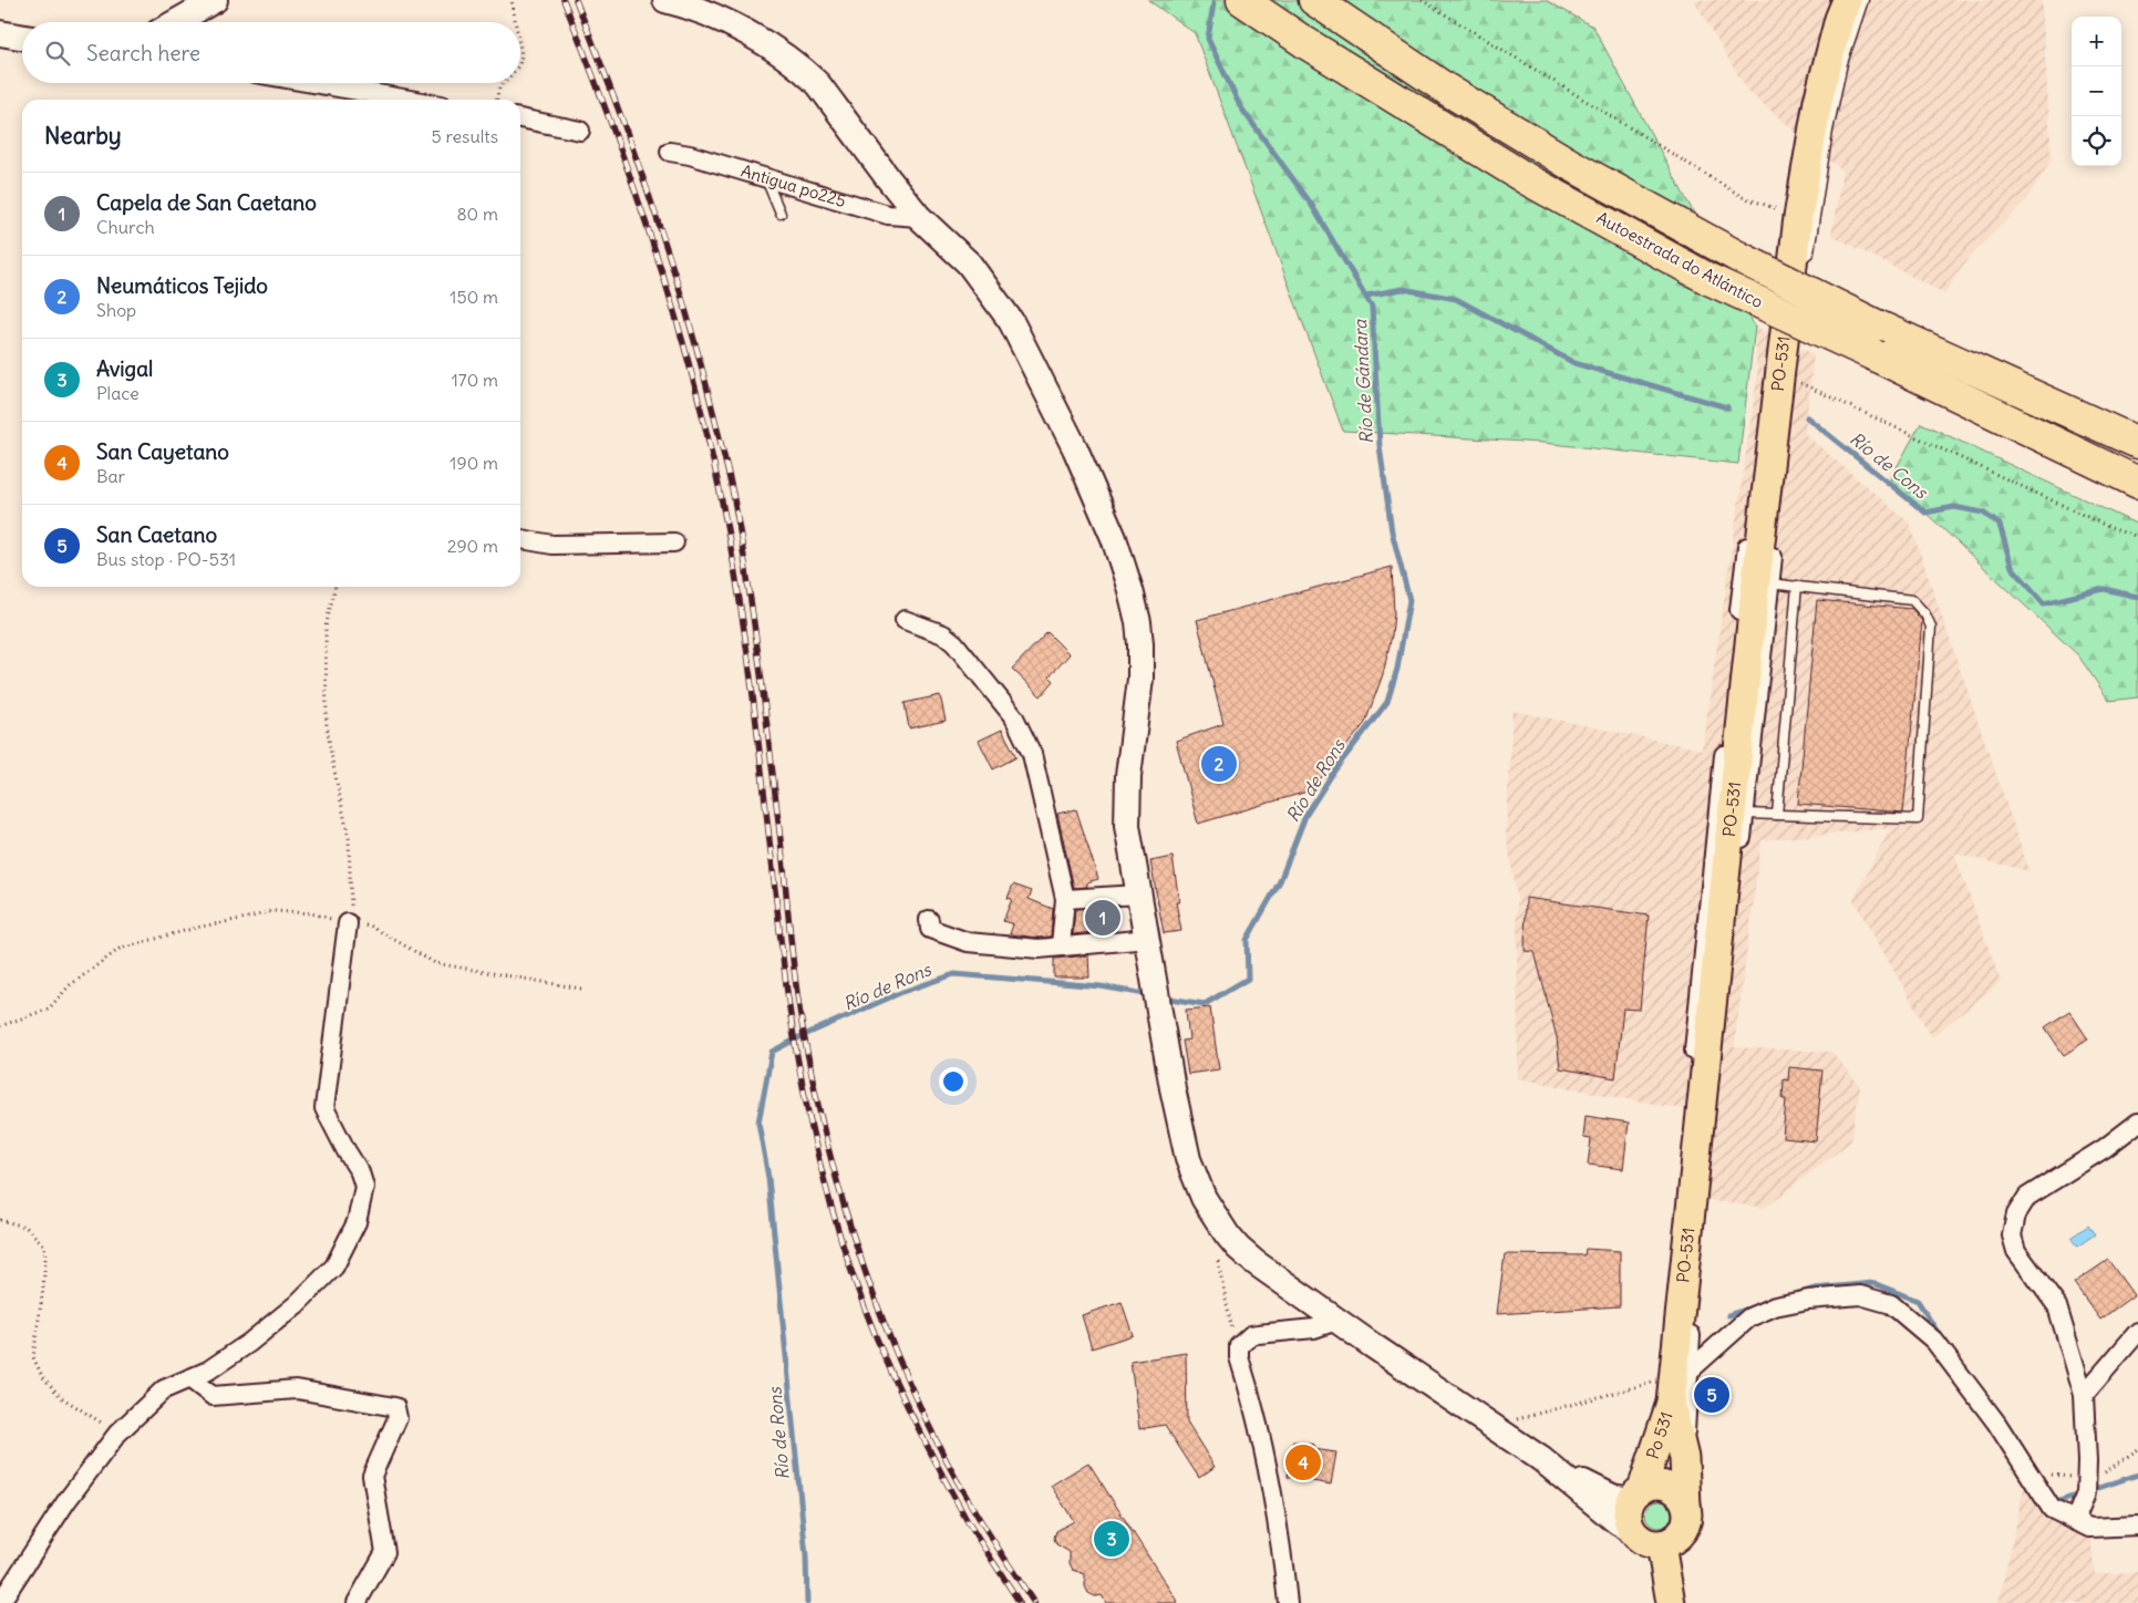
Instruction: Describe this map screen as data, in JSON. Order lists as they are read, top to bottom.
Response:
{
  "streets": {
    "highway": ["Autoestrada do Atlántico"],
    "main road": ["PO-531", "Po 531"],
    "street": ["Antigua po225"]
  },
  "crossings": [
    ["PO-531", "Po 531"]
  ],
  "water": ["Río de Gándara", "Río de Cons", "Río de Rons"],
  "page": {
    "map_buttons": ["+", "−"],
    "search": "Search here",
    "heading": ["Nearby", "5 results"],
    "list": [
      {
        "mark": "1",
        "name": "Capela de San Caetano",
        "note": "Church",
        "value": "80 m"
      },
      {
        "mark": "2",
        "name": "Neumáticos Tejido",
        "note": "Shop",
        "value": "150 m"
      },
      {
        "mark": "3",
        "name": "Avigal",
        "note": "Place",
        "value": "170 m"
      },
      {
        "mark": "4",
        "name": "San Cayetano",
        "note": "Bar",
        "value": "190 m"
      },
      {
        "mark": "5",
        "name": "San Caetano",
        "note": "Bus stop · PO-531",
        "value": "290 m"
      }
    ],
    "pins": [
      "2",
      "1",
      "5",
      "4",
      "3"
    ]
  }
}
